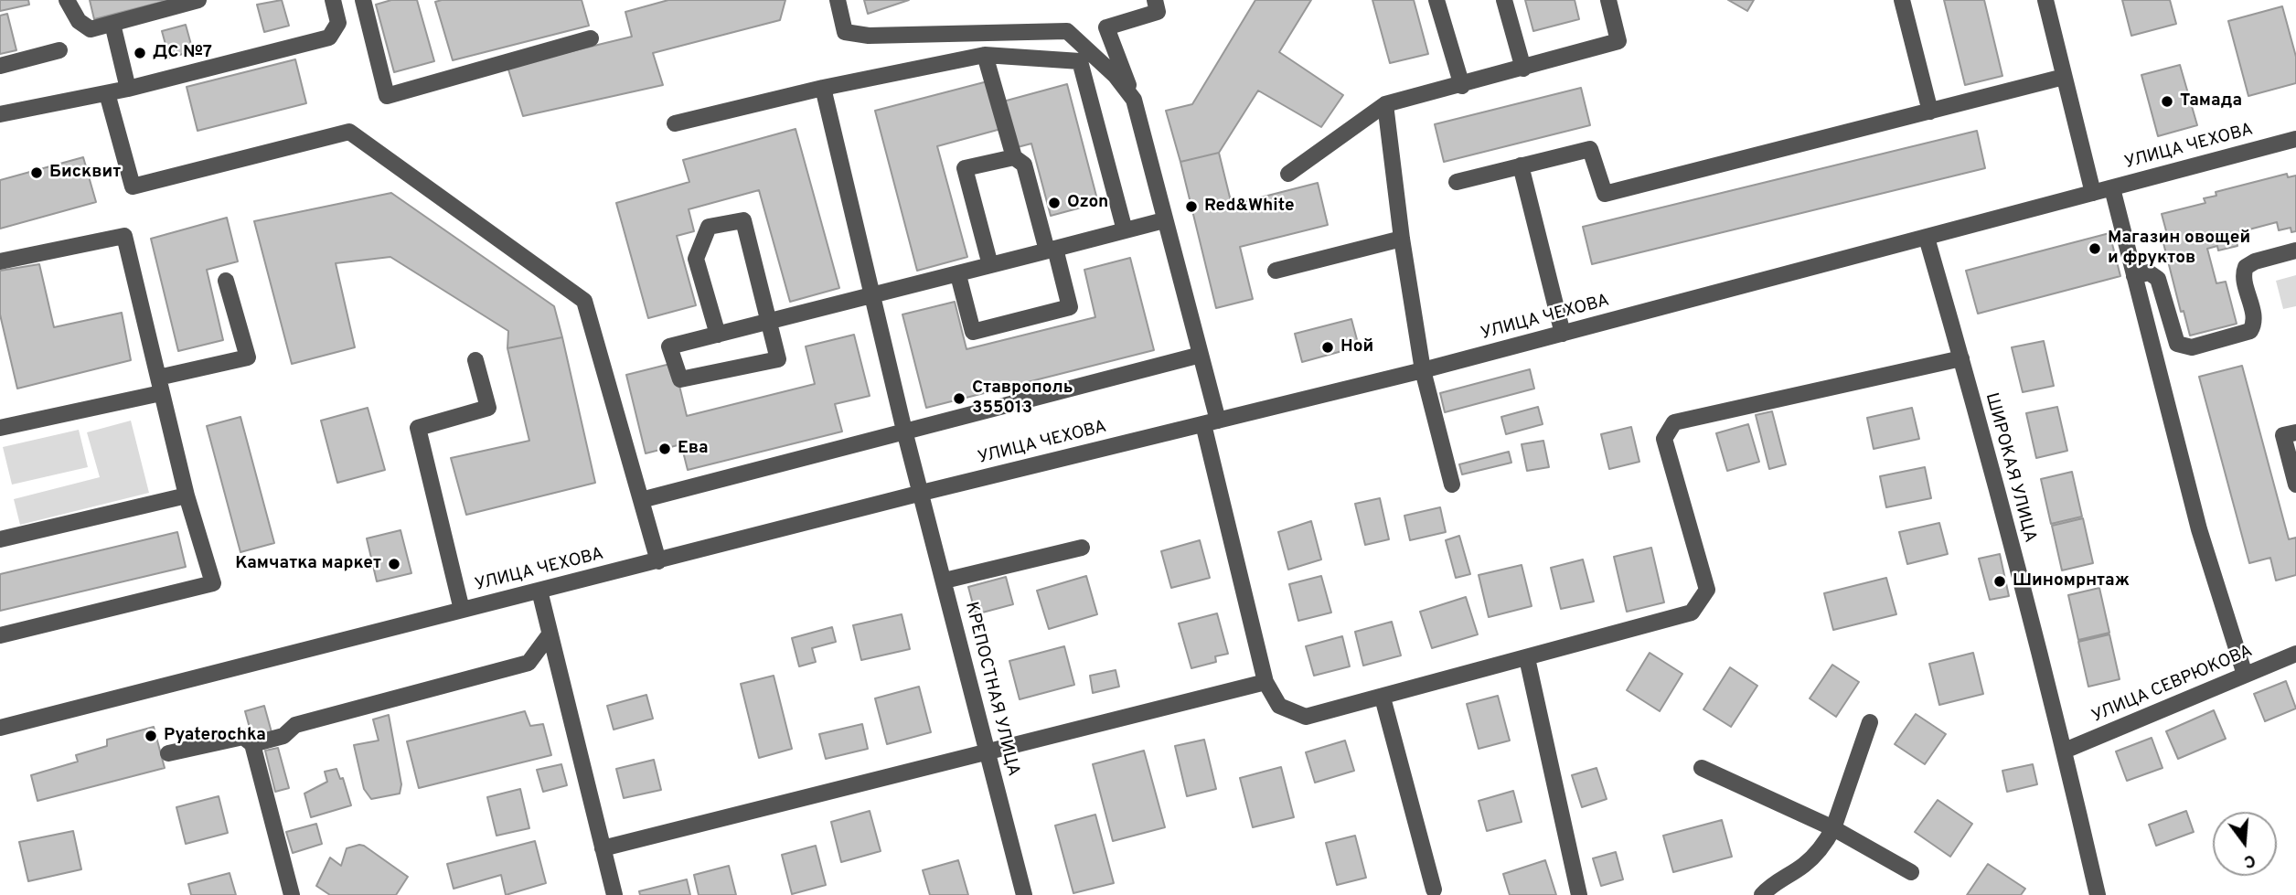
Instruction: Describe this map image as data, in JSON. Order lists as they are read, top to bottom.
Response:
{
  "streets": {
    "street": [
      "УЛИЦА ЧЕХОВА",
      "ШИРОКАЯ УЛИЦА",
      "УЛИЦА СЕВРЮКОВА",
      "КРЕПОСТНАЯ УЛИЦА"
    ]
  },
  "crossings": [
    ["УЛИЦА ЧЕХОВА", "ШИРОКАЯ УЛИЦА"],
    ["УЛИЦА ЧЕХОВА", "КРЕПОСТНАЯ УЛИЦА"],
    ["ШИРОКАЯ УЛИЦА", "УЛИЦА СЕВРЮКОВА"]
  ],
  "places": [
    "ДС №7",
    "Тамада",
    "Бисквит",
    "Ozon",
    "Red&White",
    "Магазин овощей и фруктов",
    "Ной",
    "Ставрополь 355013",
    "Ева",
    "Камчатка маркет",
    "Шиномрнтаж",
    "Pyaterochka"
  ],
  "north": "bottom"
}
